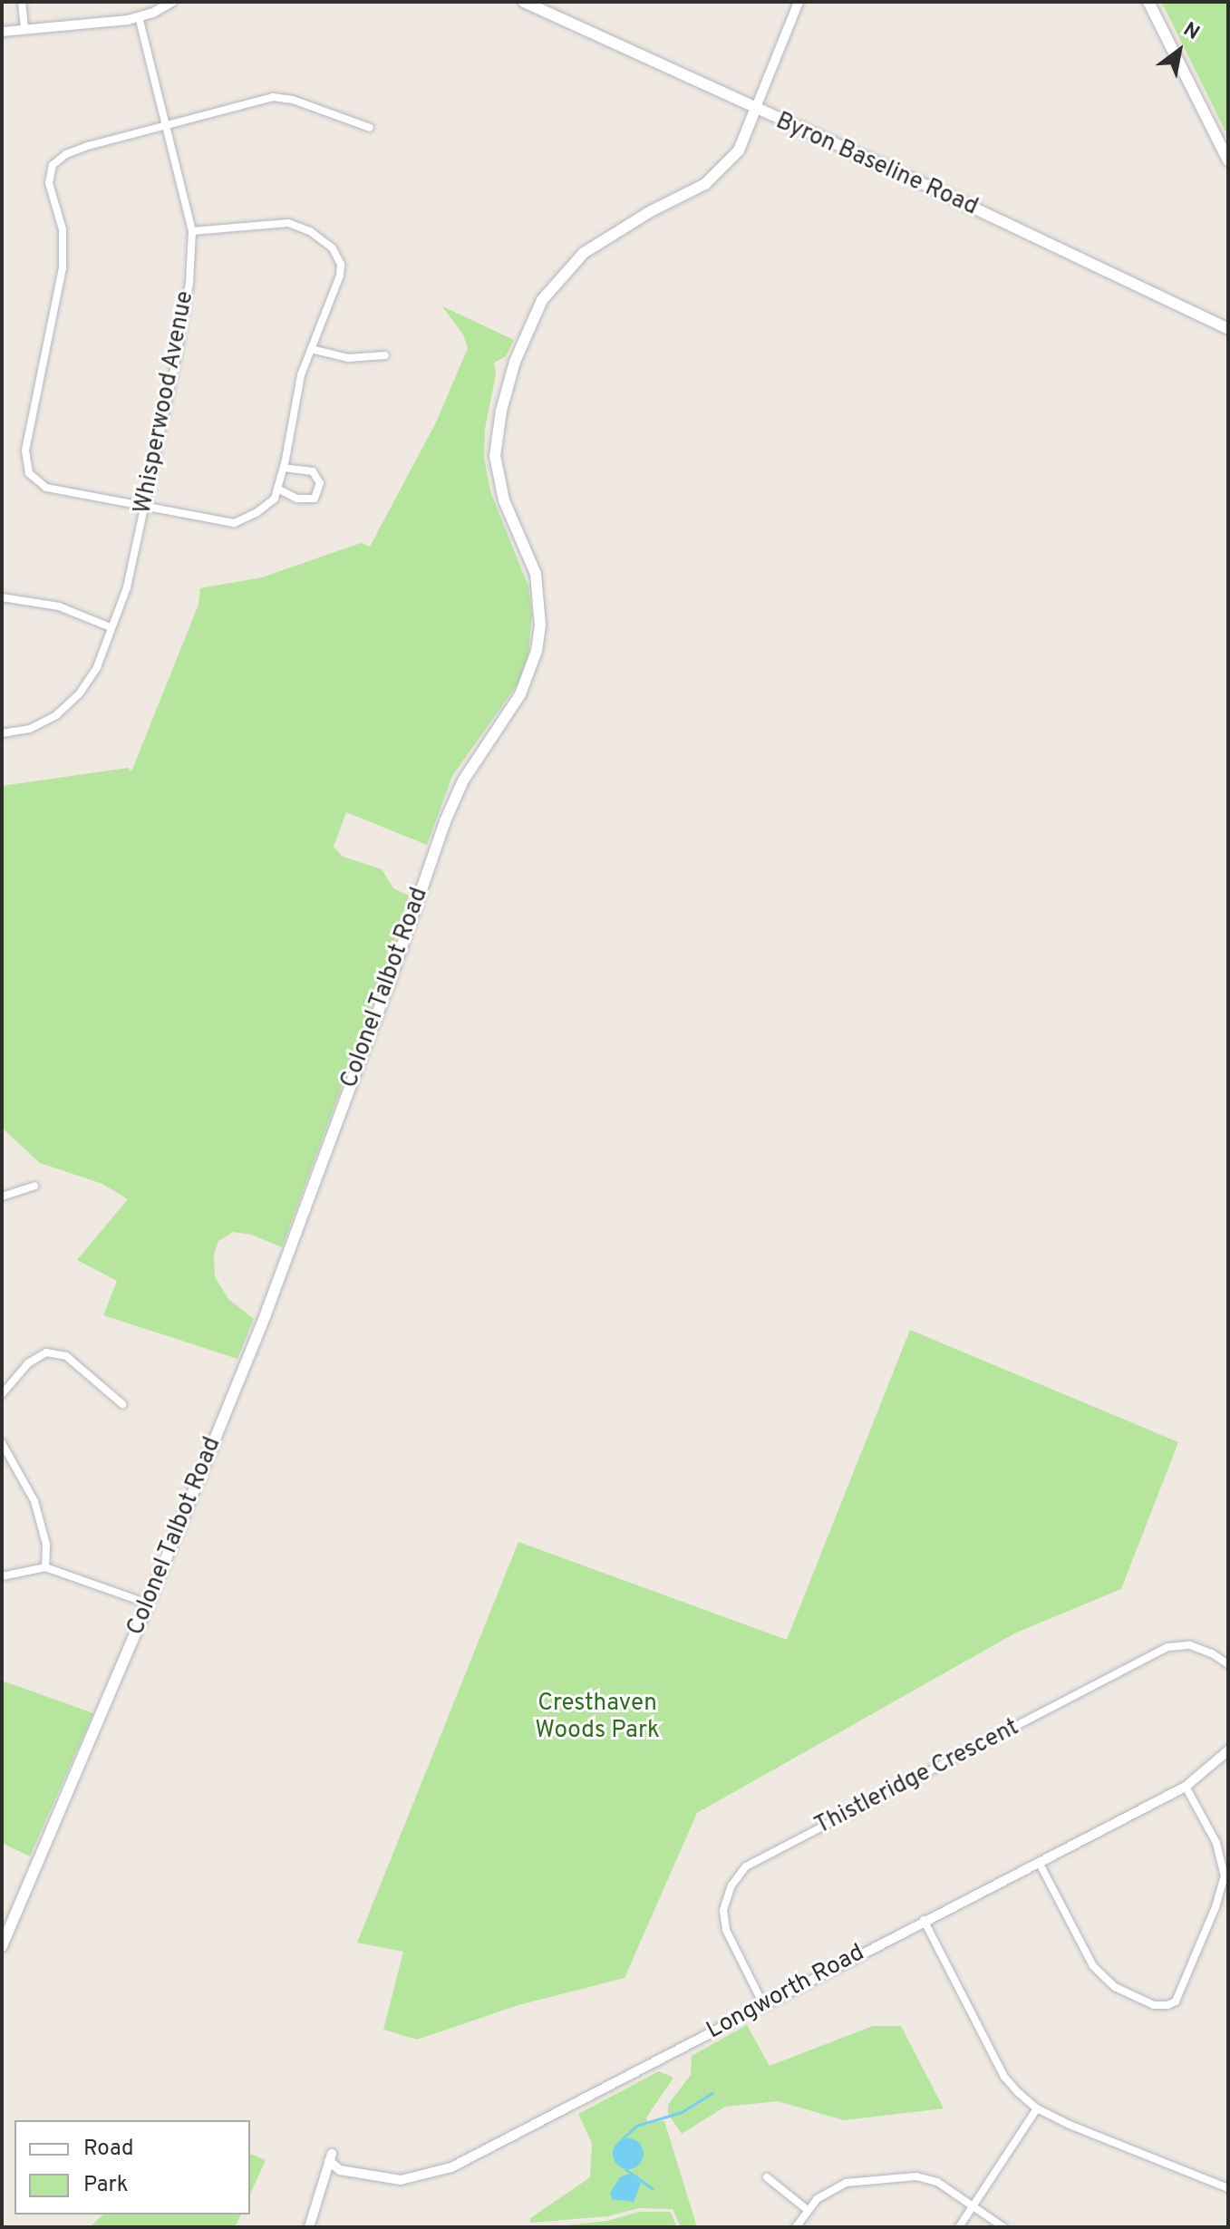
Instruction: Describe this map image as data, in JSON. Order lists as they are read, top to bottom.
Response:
{
  "streets": {
    "main road": ["Byron Baseline Road", "Colonel Talbot Road"],
    "street": ["Whisperwood Avenue", "Thistleridge Crescent", "Longworth Road"]
  },
  "crossings": [
    ["Byron Baseline Road", "Colonel Talbot Road"],
    ["Thistleridge Crescent", "Longworth Road"]
  ],
  "parks": ["Cresthaven Woods Park"],
  "legend": ["Road", "Park"],
  "north": "top right"
}
